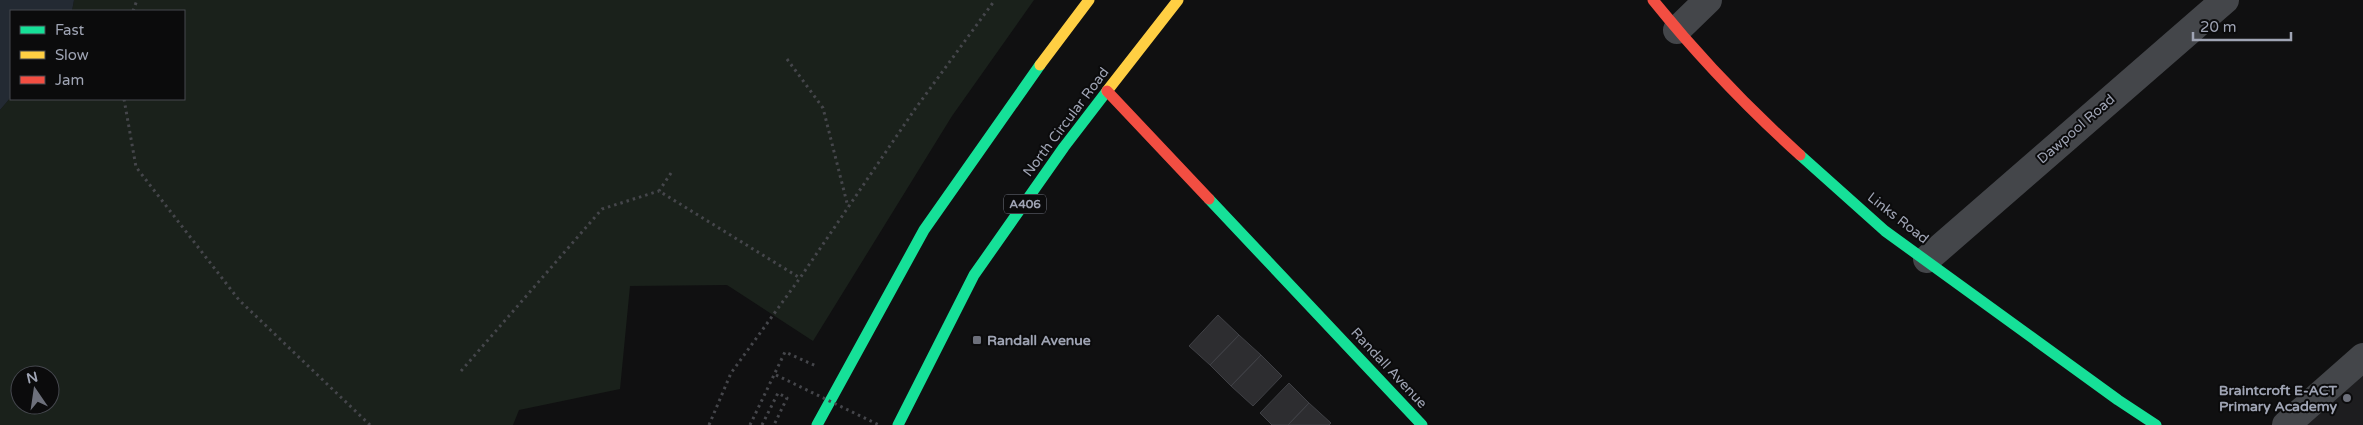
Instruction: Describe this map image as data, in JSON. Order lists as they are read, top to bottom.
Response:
{
  "streets": {
    "main road": [
      "North Circular Road",
      "A406",
      "Links Road",
      "Randall Avenue"
    ],
    "street": ["Dawpool Road"]
  },
  "crossings": [
    ["North Circular Road", "Randall Avenue"],
    ["Dawpool Road", "Links Road"]
  ],
  "places": {
    "transit": ["Randall Avenue"],
    "other": ["Braintcroft E-ACT Primary Academy"]
  },
  "legend": ["Fast", "Slow", "Jam"],
  "scale_bar": "20 m",
  "north": "top"
}
